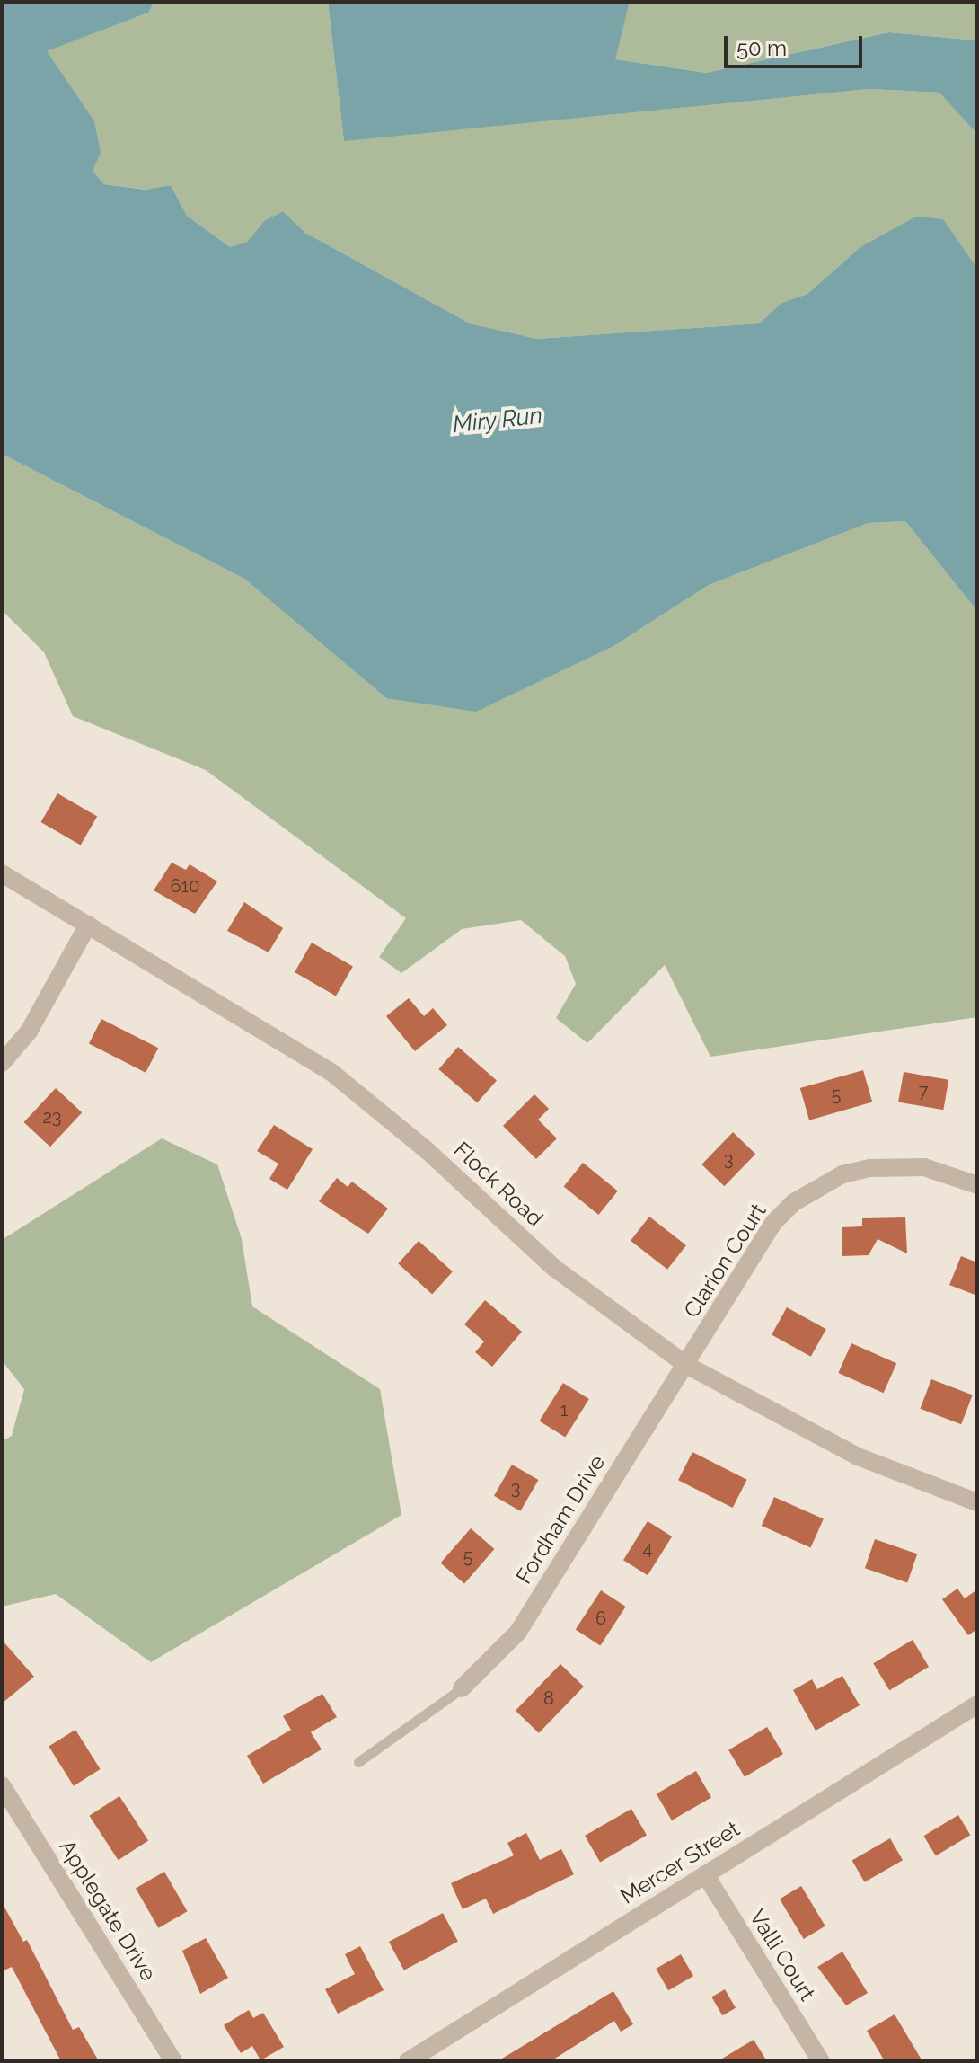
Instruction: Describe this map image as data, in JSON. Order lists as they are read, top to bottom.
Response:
{
  "streets": {
    "street": [
      "Flock Road",
      "Clarion Court",
      "Fordham Drive",
      "Mercer Street",
      "Applegate Drive",
      "Valli Court"
    ]
  },
  "crossings": [
    ["Flock Road", "Clarion Court"],
    ["Flock Road", "Fordham Drive"],
    ["Clarion Court", "Fordham Drive"],
    ["Mercer Street", "Valli Court"]
  ],
  "water": ["Miry Run"],
  "house_numbers": [
    "610",
    "7",
    "5",
    "23",
    "3",
    "1",
    "3",
    "4",
    "5",
    "6",
    "8"
  ],
  "scale_bar": "50 m"
}
